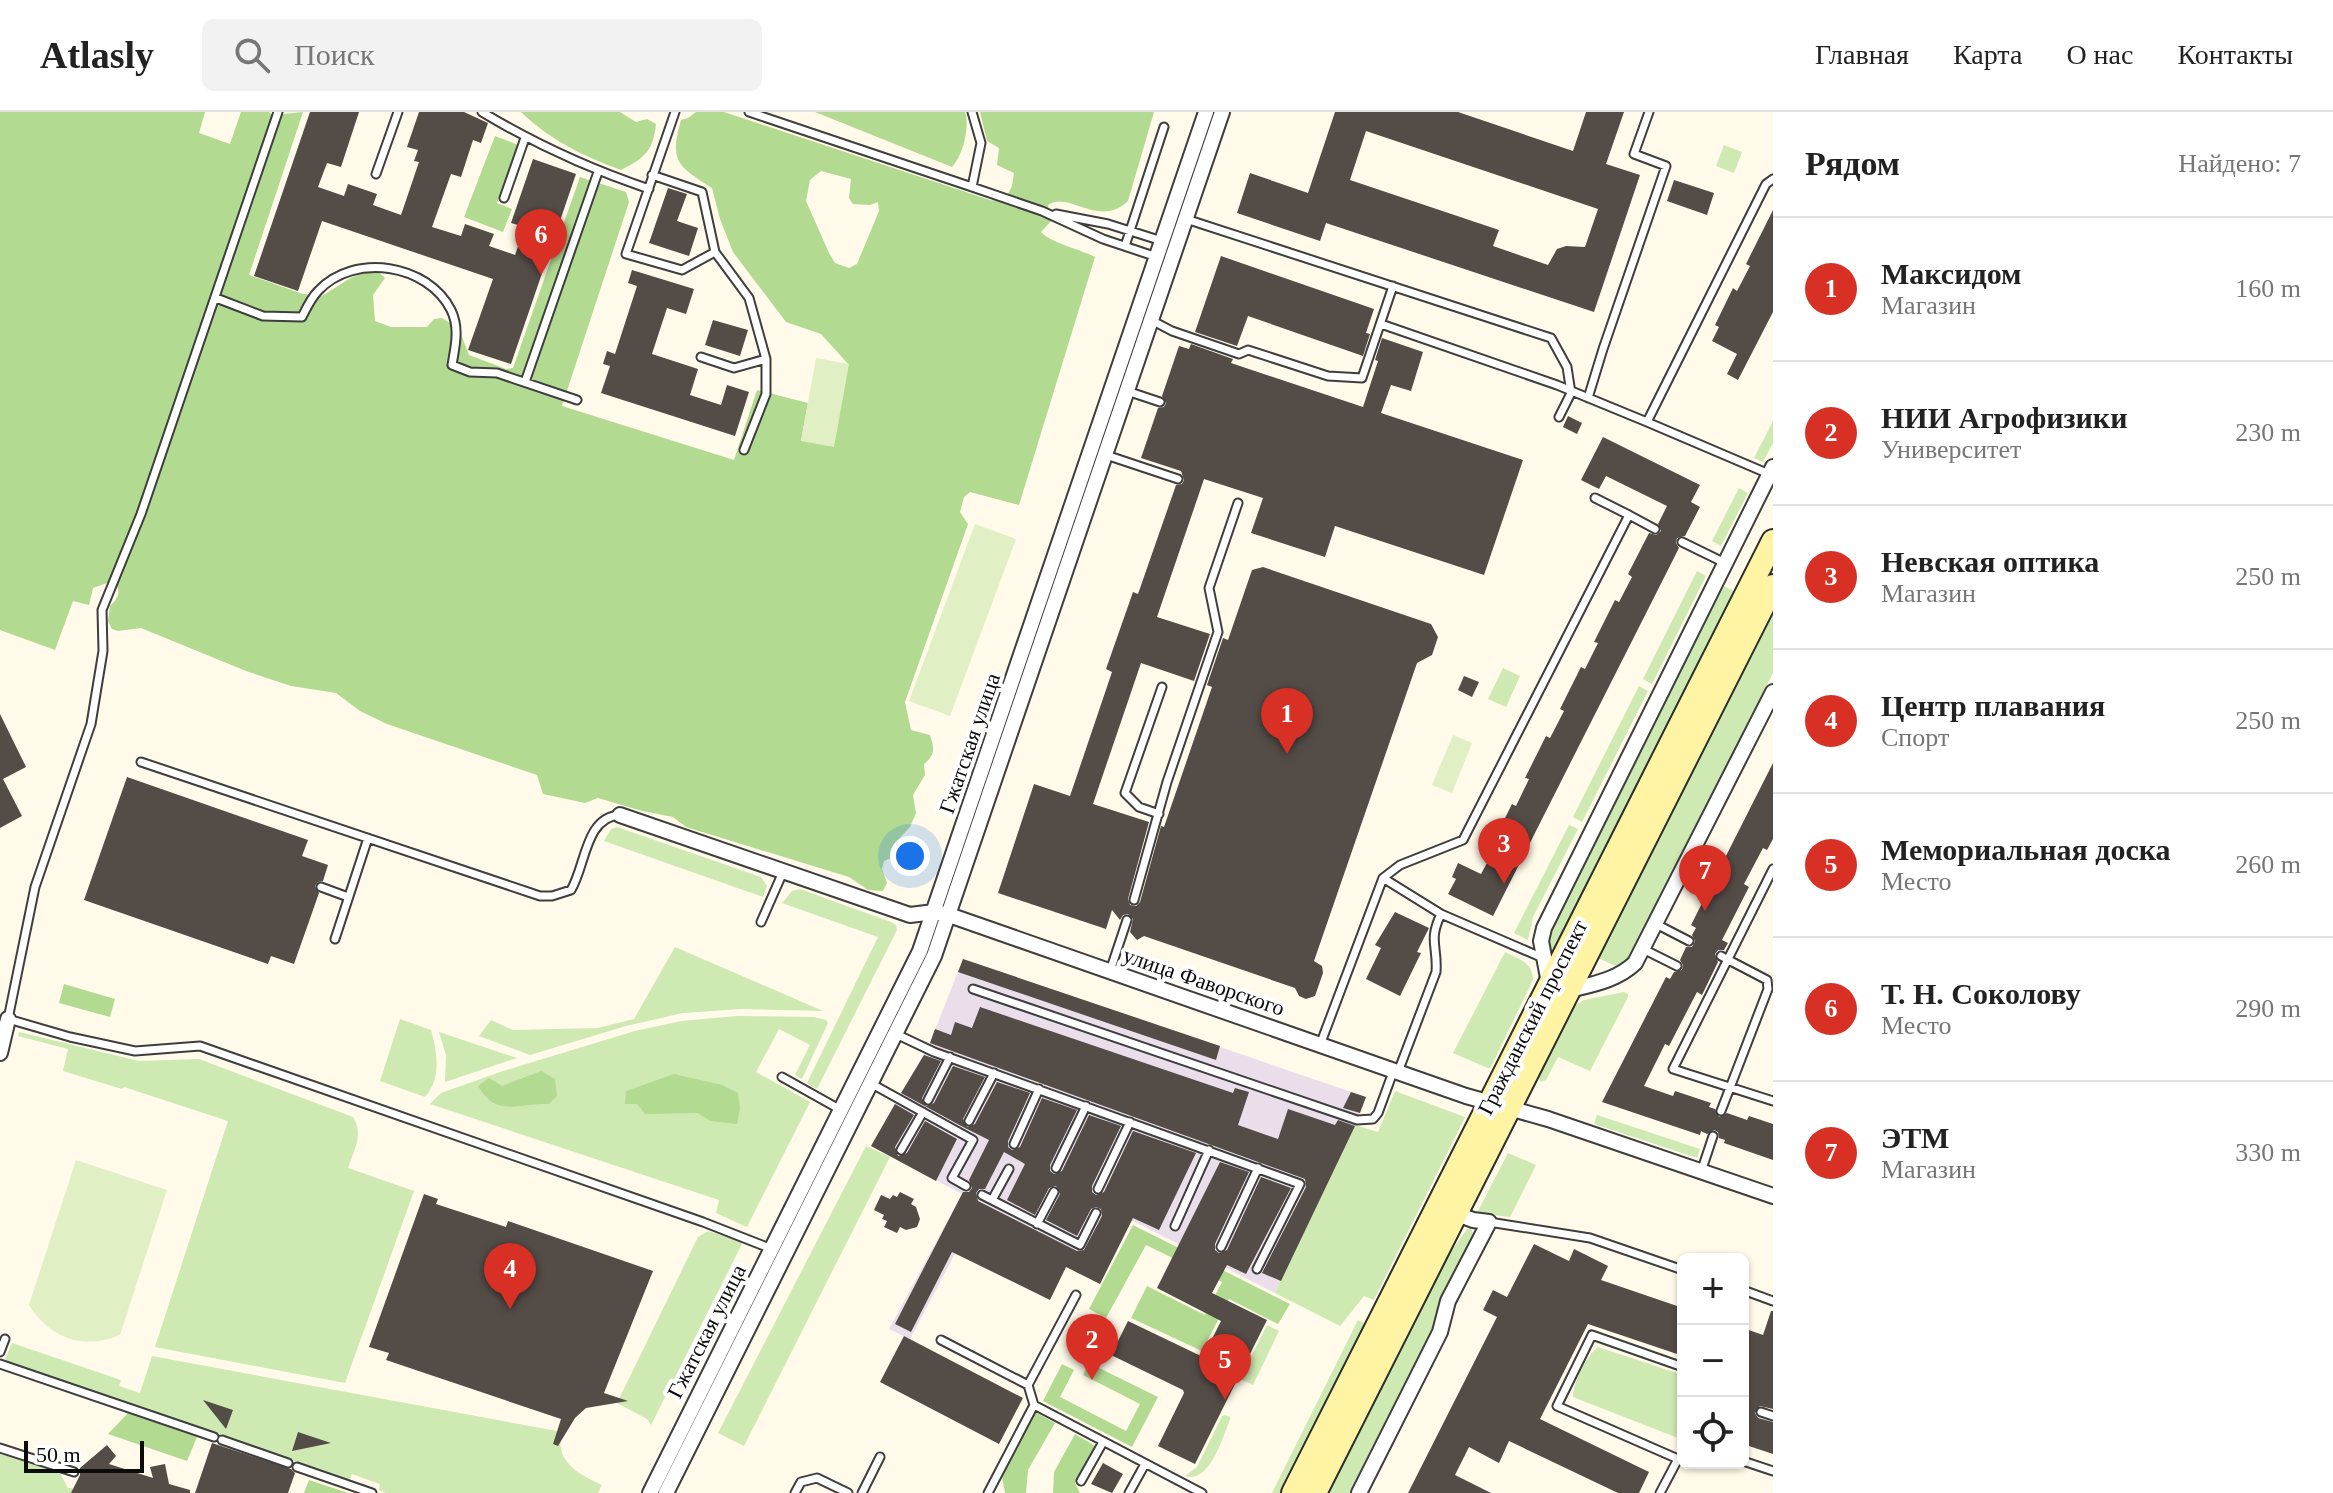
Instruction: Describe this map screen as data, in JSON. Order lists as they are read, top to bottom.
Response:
{
  "streets": {
    "main road": ["Гражданский проспект"],
    "street": ["Гжатская улица", "улица Фаворского"]
  },
  "crossings": [
    ["Гжатская улица", "улица Фаворского"],
    ["улица Фаворского", "Гражданский проспект"]
  ],
  "scale_bar": "50 m",
  "page": {
    "header": "Atlasly",
    "search": "Поиск",
    "nav": [
      "Главная",
      "Карта",
      "О нас",
      "Контакты"
    ],
    "heading": ["Рядом", "Найдено: 7"],
    "pins": [
      "6",
      "1",
      "3",
      "7",
      "4",
      "2",
      "5"
    ],
    "list": [
      {
        "mark": "1",
        "name": "Максидом",
        "note": "Магазин",
        "value": "160 m"
      },
      {
        "mark": "2",
        "name": "НИИ Агрофизики",
        "note": "Университет",
        "value": "230 m"
      },
      {
        "mark": "3",
        "name": "Невская оптика",
        "note": "Магазин",
        "value": "250 m"
      },
      {
        "mark": "4",
        "name": "Центр плавания",
        "note": "Спорт",
        "value": "250 m"
      },
      {
        "mark": "5",
        "name": "Мемориальная доска",
        "note": "Место",
        "value": "260 m"
      },
      {
        "mark": "6",
        "name": "Т. Н. Соколову",
        "note": "Место",
        "value": "290 m"
      },
      {
        "mark": "7",
        "name": "ЭТМ",
        "note": "Магазин",
        "value": "330 m"
      }
    ],
    "map_buttons": ["+", "−"],
    "scale": "50 m"
  }
}
